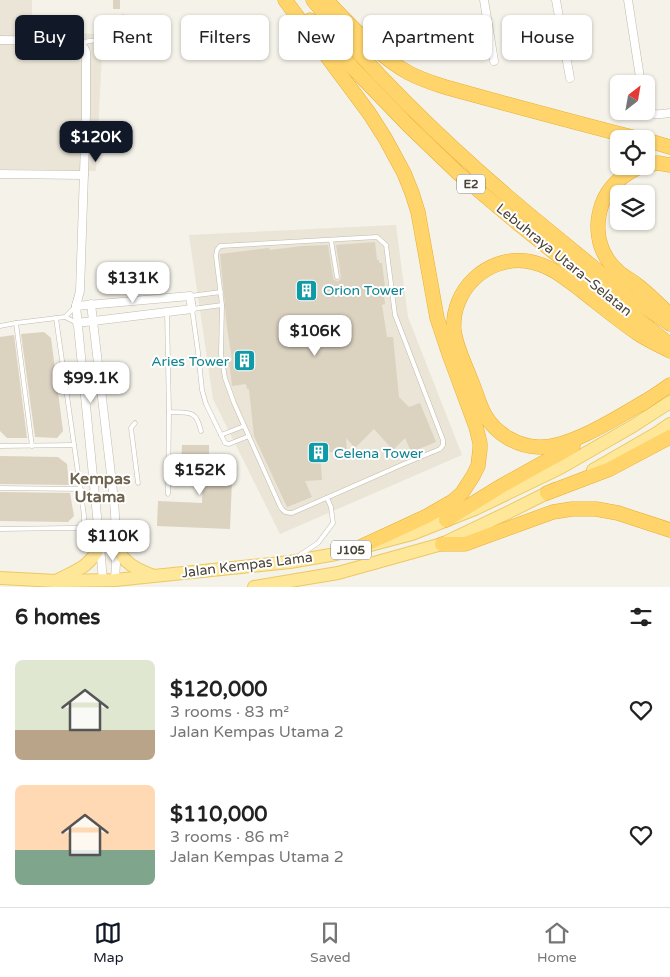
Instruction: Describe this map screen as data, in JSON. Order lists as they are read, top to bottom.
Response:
{
  "streets": {
    "highway": ["E2", "Lebuhraya Utara–Selatan"],
    "main road": ["J105", "Jalan Kempas Lama"]
  },
  "districts": ["Kempas Utama"],
  "places": {
    "building": ["Orion Tower", "Aries Tower", "Celena Tower"]
  },
  "north": "top right",
  "page": {
    "chip": [
      "Buy",
      "Rent",
      "Filters",
      "New",
      "Apartment",
      "House"
    ],
    "price": [
      "$120K",
      "$131K",
      "$106K",
      "$99.1K",
      "$152K",
      "$110K"
    ],
    "heading": "6 homes",
    "list": [
      {
        "name": "$120,000",
        "note": "3 rooms · 83 m² · Jalan Kempas Utama 2"
      },
      {
        "name": "$110,000",
        "note": "3 rooms · 86 m² · Jalan Kempas Utama 2"
      }
    ],
    "tabs": ["Map", "Saved", "Home"]
  }
}
